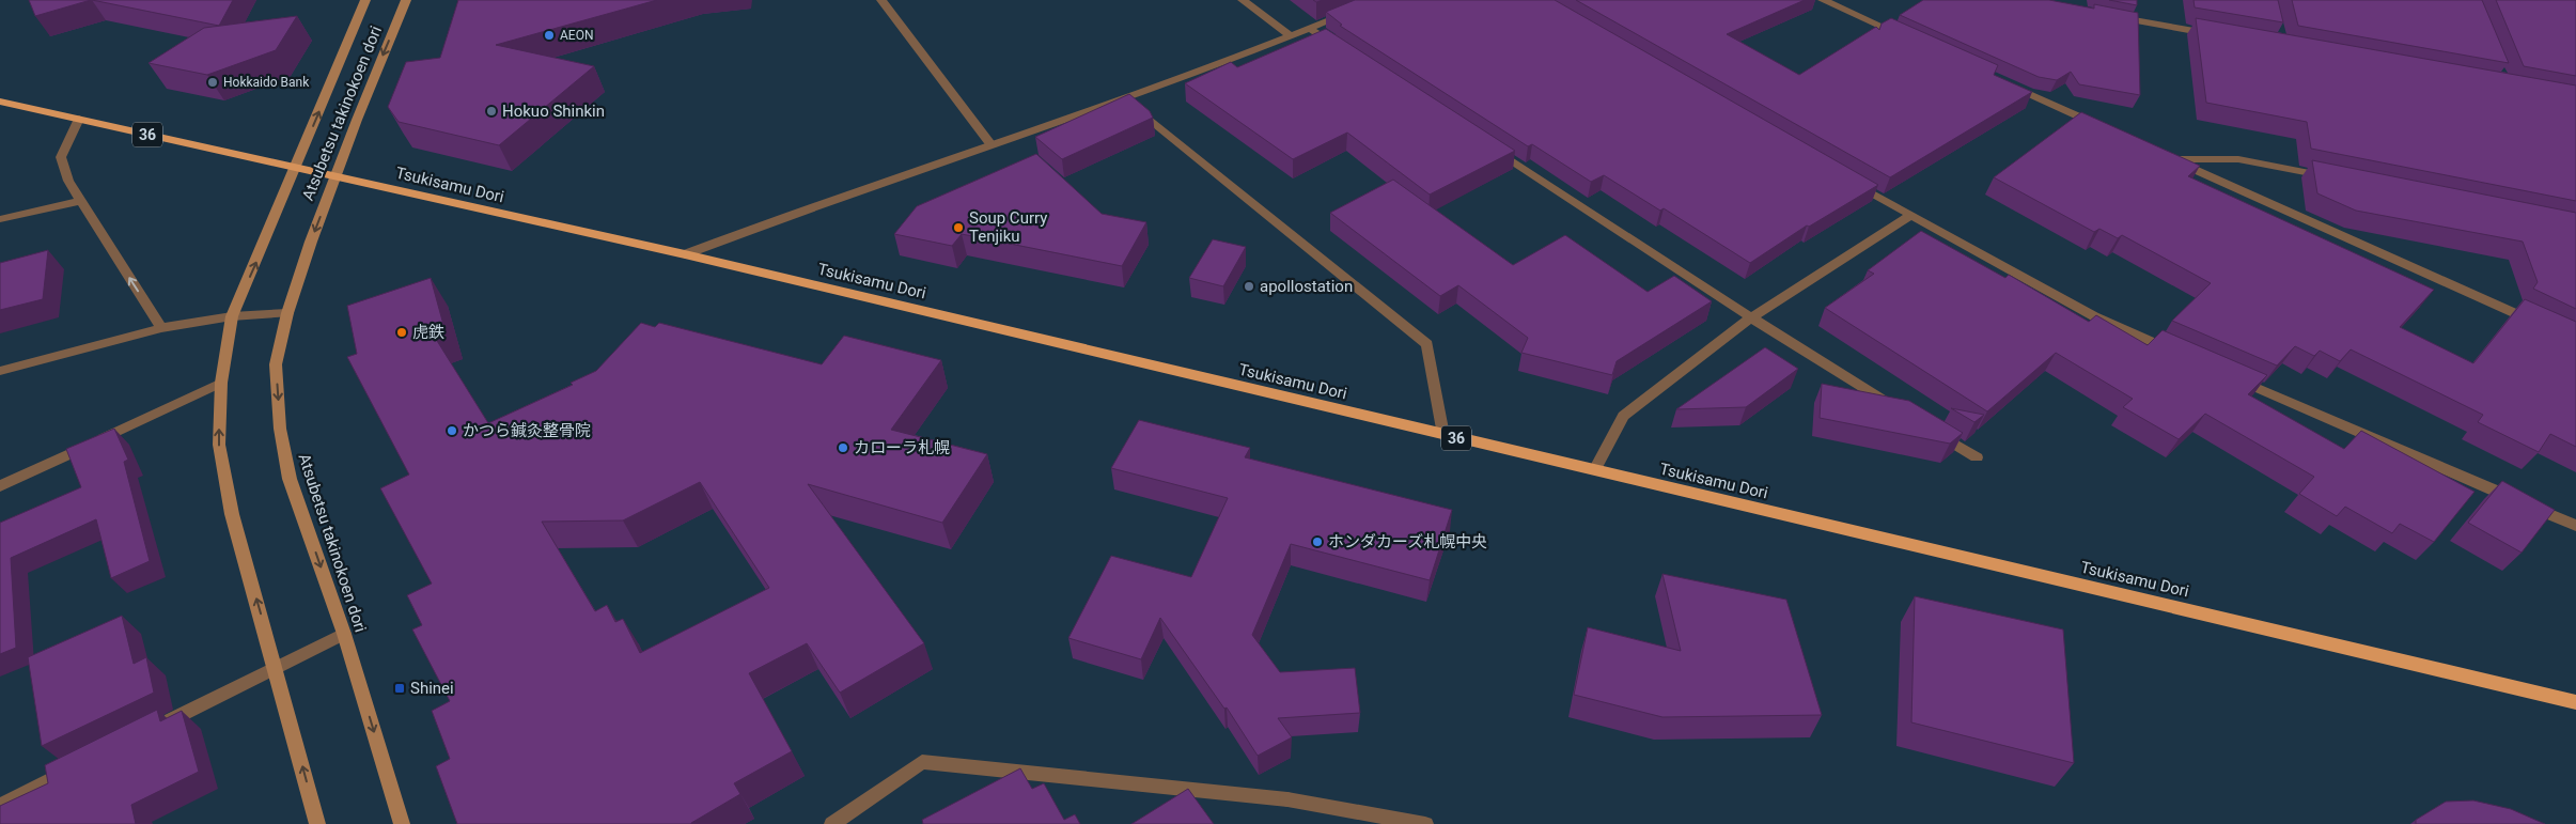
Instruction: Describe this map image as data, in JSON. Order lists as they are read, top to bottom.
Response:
{
  "streets": {
    "highway": ["36", "Tsukisamu Dori"],
    "main road": ["Atsubetsu takinokoen dori"]
  },
  "crossings": [
    ["Atsubetsu takinokoen dori", "Tsukisamu Dori"]
  ],
  "places": {
    "other": [
      "AEON",
      "Hokkaido Bank",
      "Hokuo Shinkin",
      "Soup Curry Tenjiku",
      "apollostation",
      "虎鉄",
      "かつら鍼灸整骨院",
      "カローラ札幌",
      "ホンダカーズ札幌中央"
    ],
    "transit": ["Shinei"]
  }
}
